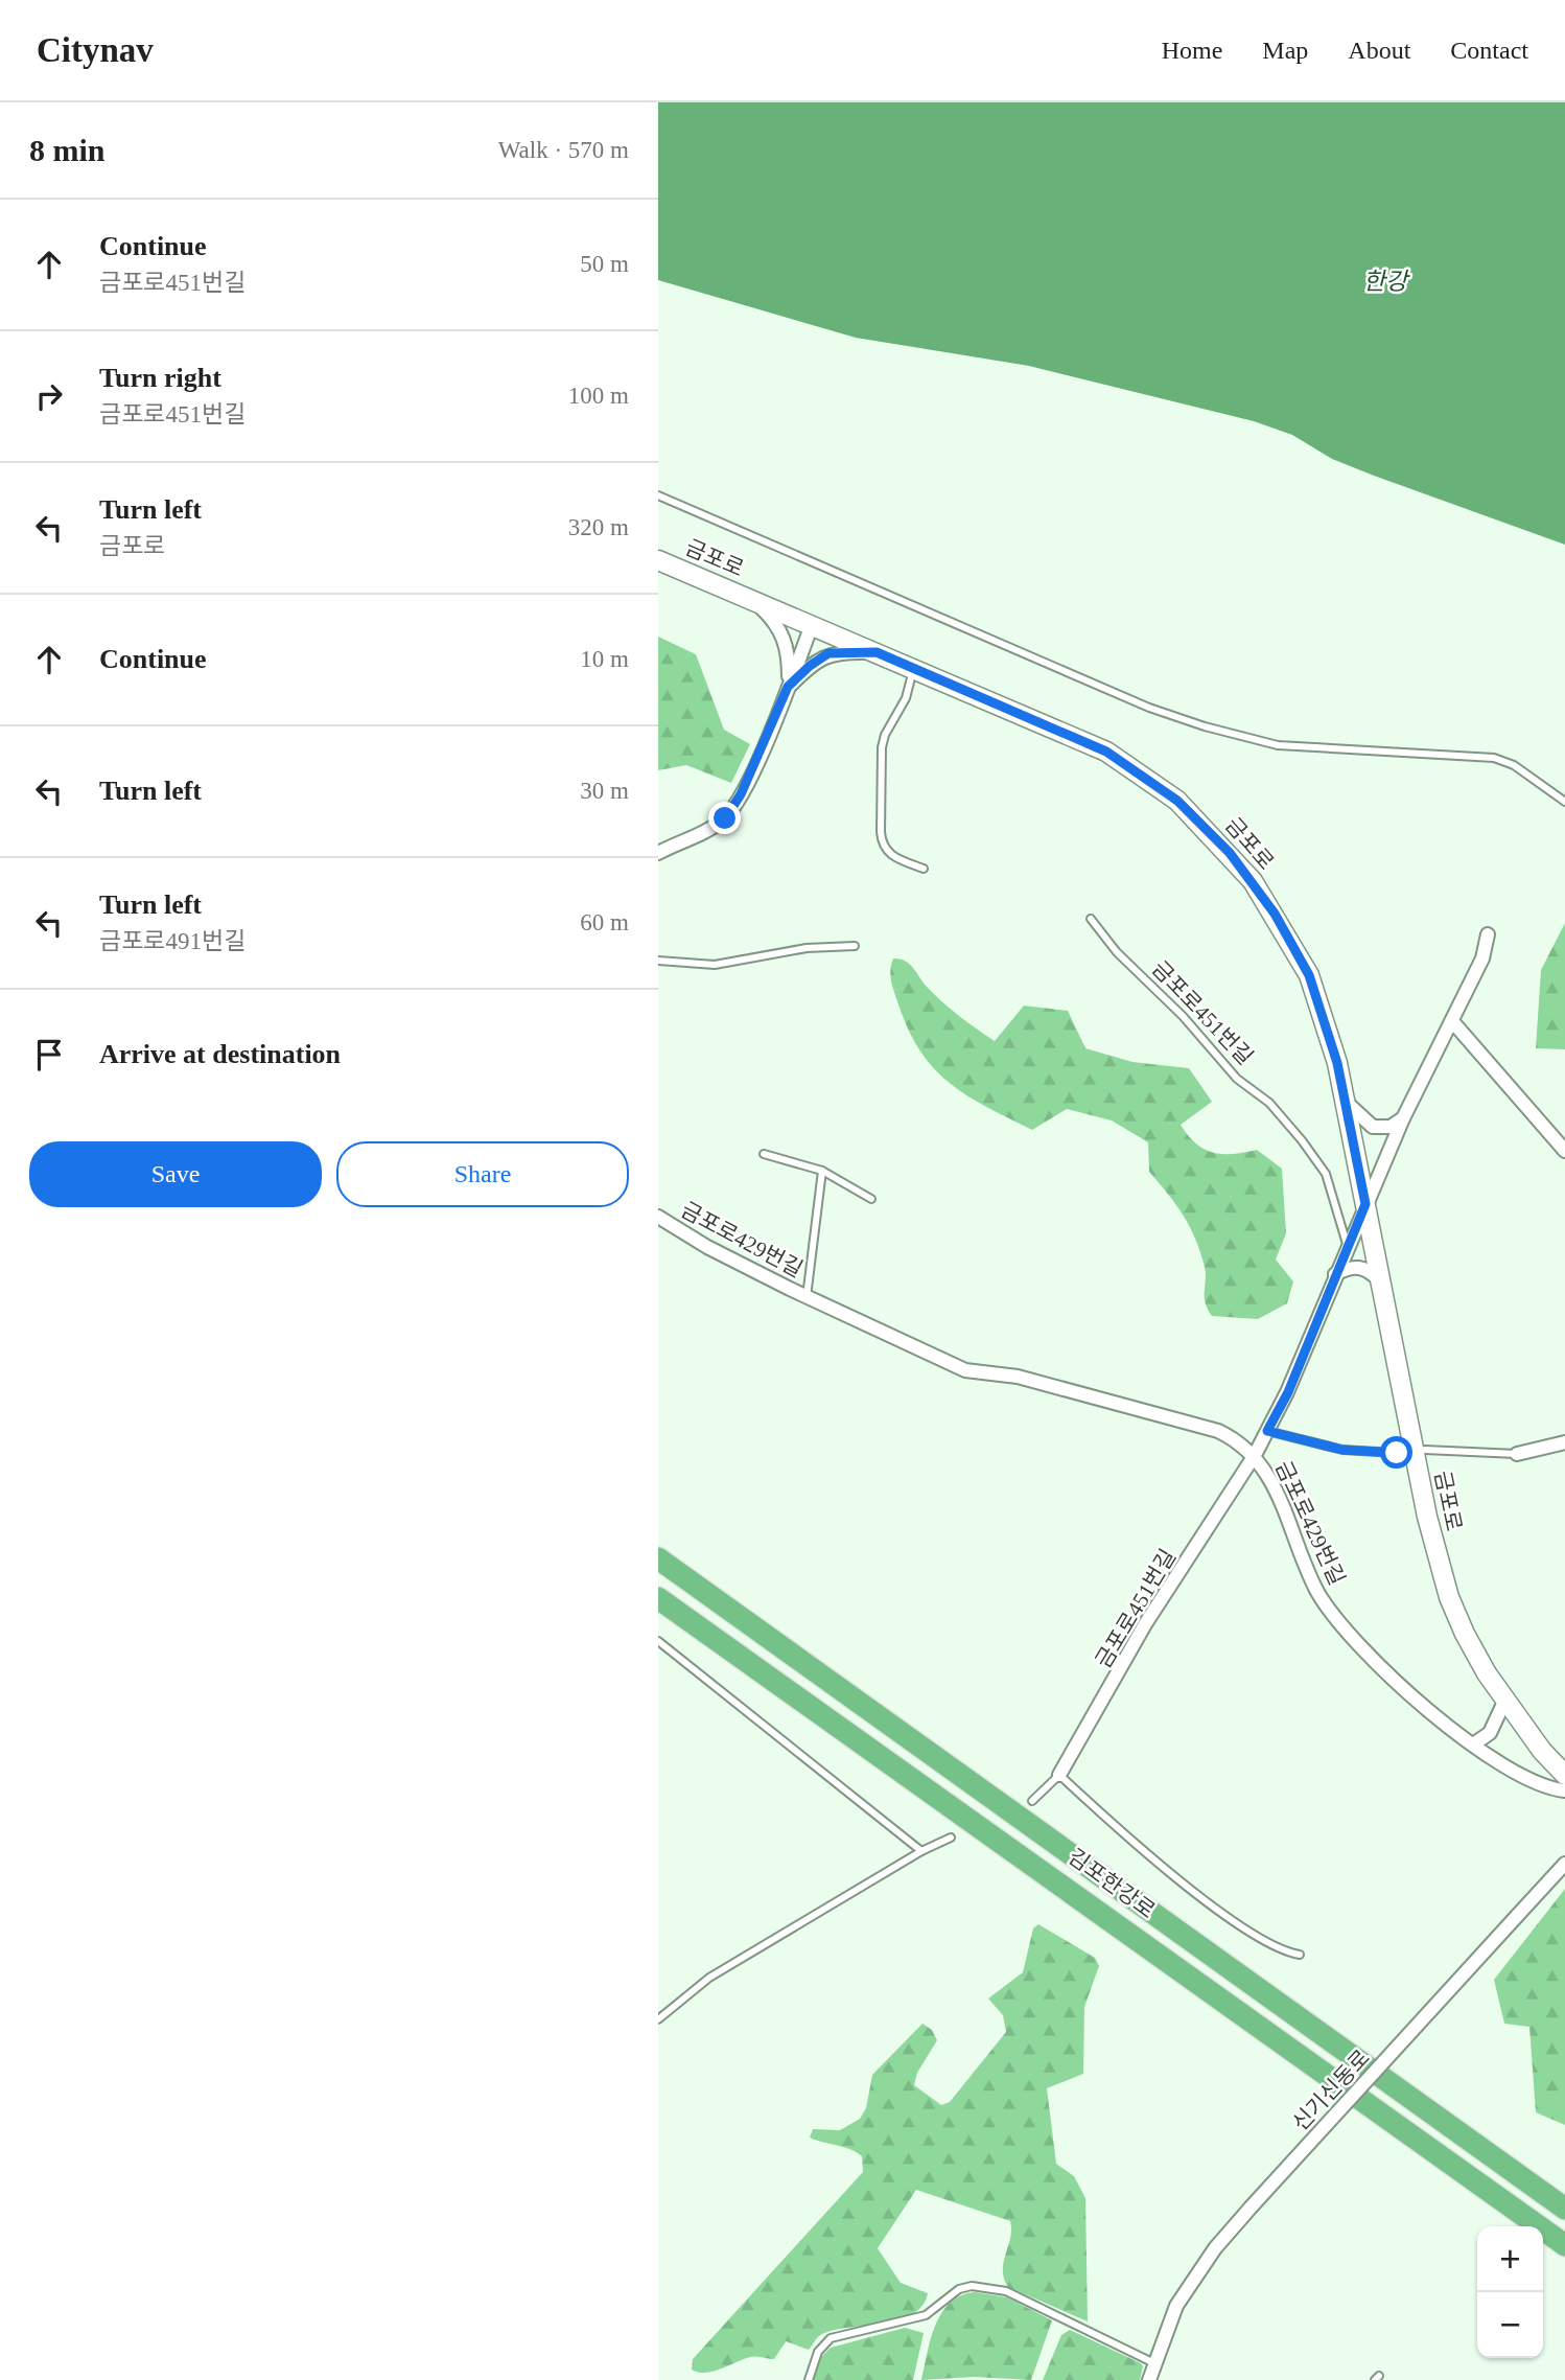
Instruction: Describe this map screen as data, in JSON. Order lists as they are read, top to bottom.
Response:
{
  "streets": {
    "highway": ["김포한강로"],
    "main road": ["금포로"],
    "street": ["금포로451번길", "금포로429번길", "신기신동로"]
  },
  "crossings": [
    ["금포로", "금포로451번길"],
    ["금포로451번길", "금포로429번길"]
  ],
  "water": ["한강"],
  "page": {
    "header": "Citynav",
    "nav": [
      "Home",
      "Map",
      "About",
      "Contact"
    ],
    "heading": ["8 min", "Walk · 570 m"],
    "list": [
      ["Continue", "금포로451번길", "50 m"],
      ["Turn right", "금포로451번길", "100 m"],
      ["Turn left", "금포로", "320 m"],
      ["Continue", "10 m"],
      ["Turn left", "30 m"],
      ["Turn left", "금포로491번길", "60 m"],
      "Arrive at destination"
    ],
    "buttons": ["Save", "Share"],
    "map_buttons": ["+", "−"]
  }
}
